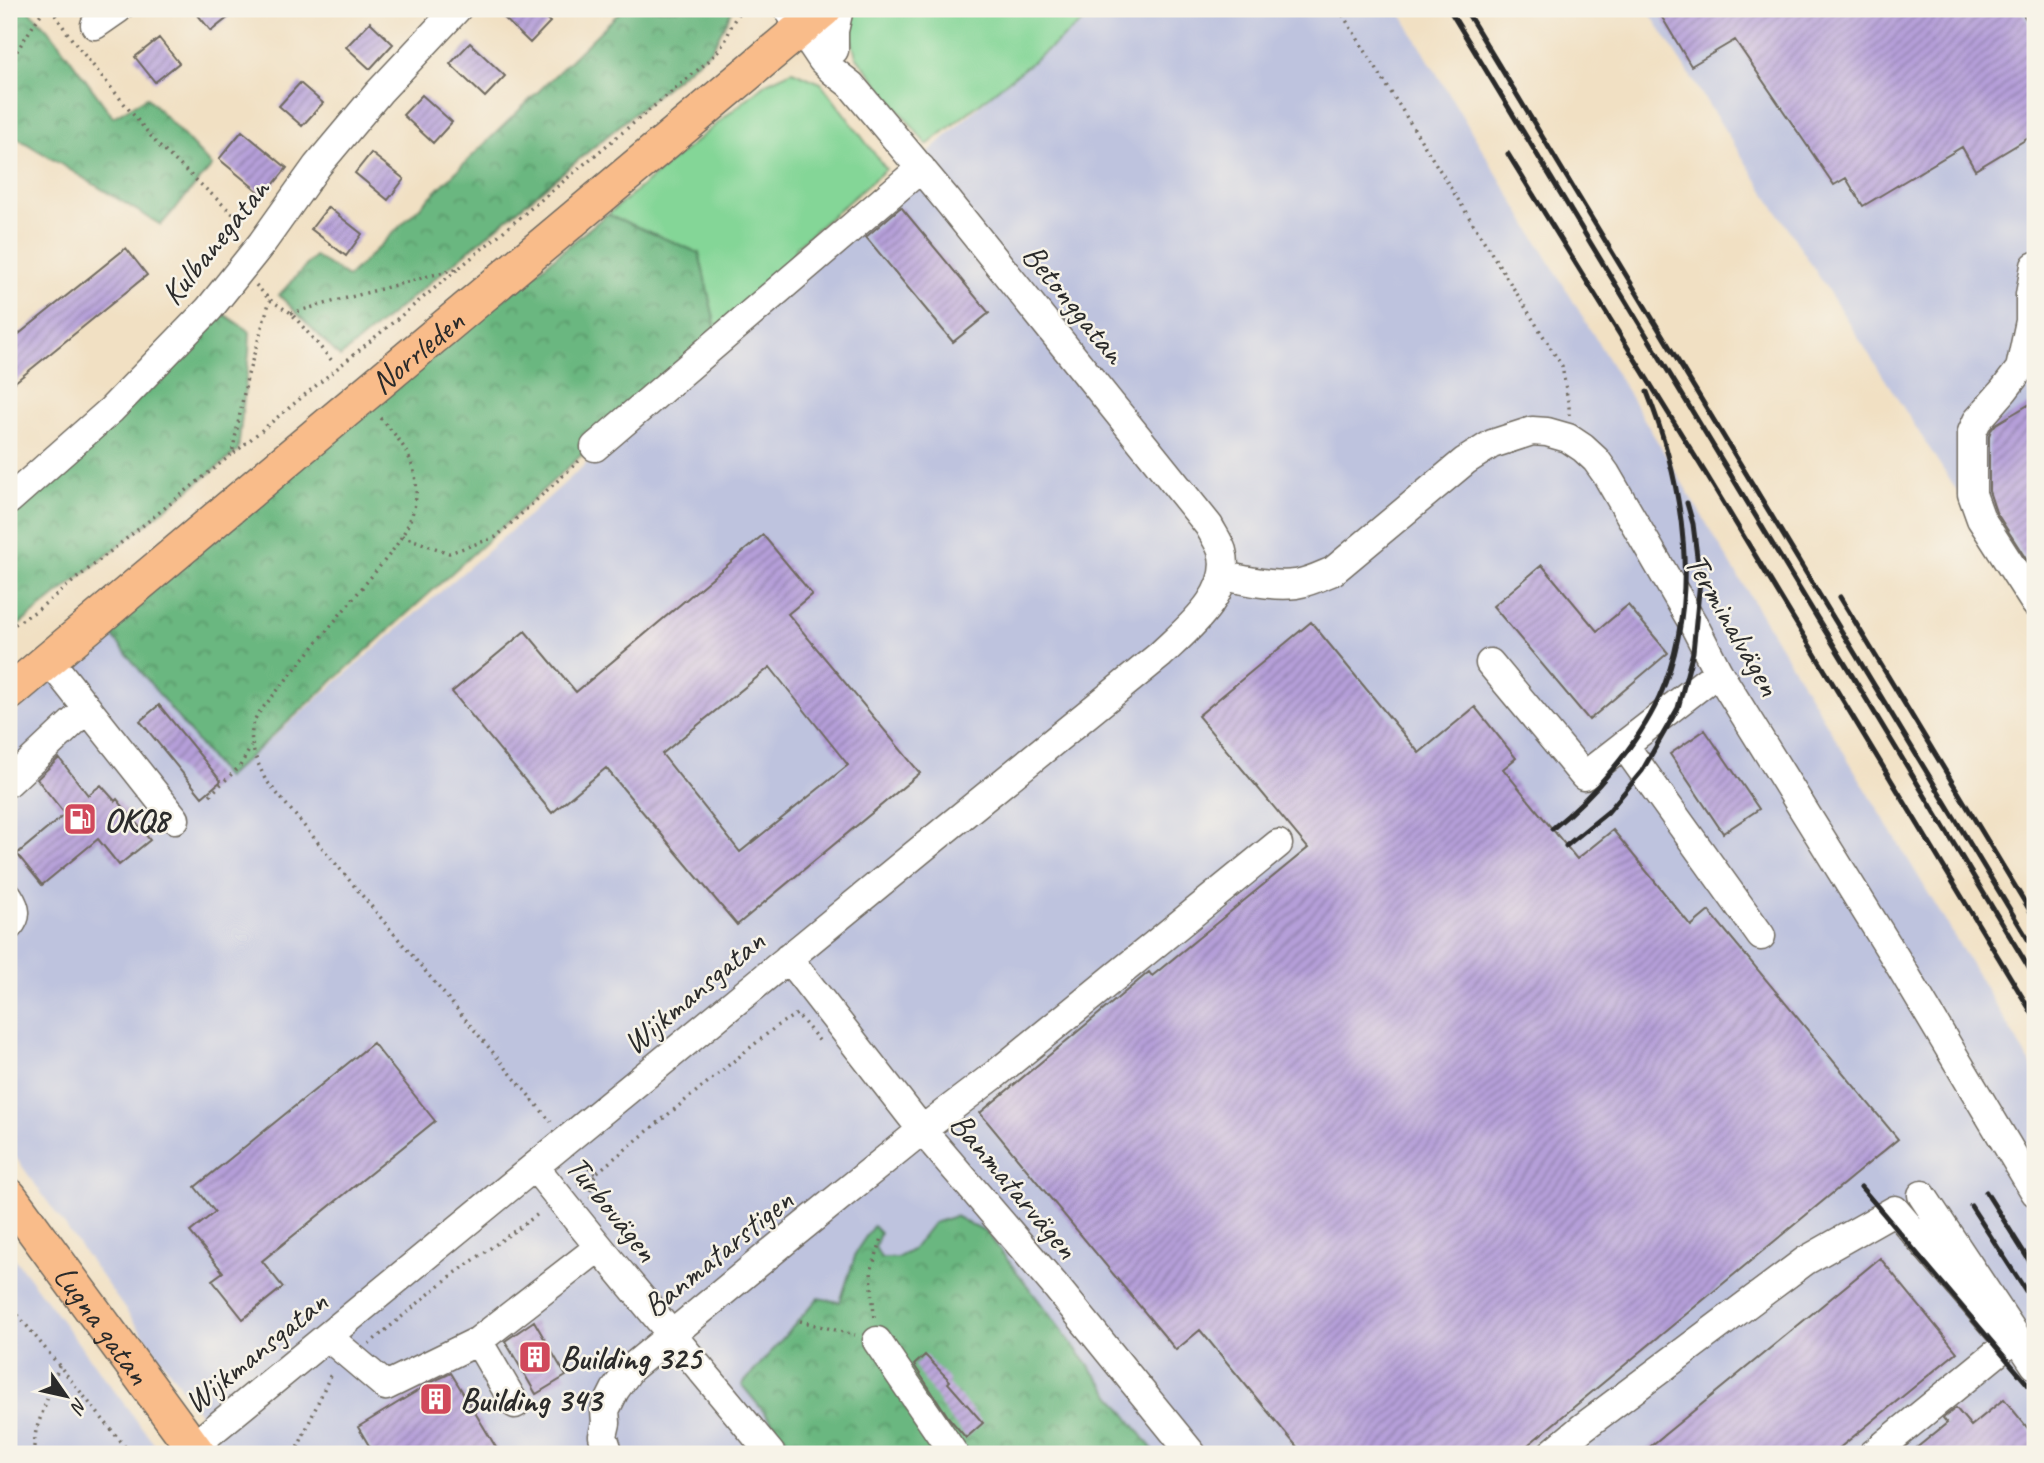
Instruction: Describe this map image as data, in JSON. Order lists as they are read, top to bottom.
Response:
{
  "streets": {
    "main road": ["Norrleden", "Lugna gatan"],
    "street": [
      "Kulbanegatan",
      "Betonggatan",
      "Terminalvägen",
      "Wijkmansgatan",
      "Banmatarvägen",
      "Turbovägen",
      "Banmatarstigen"
    ]
  },
  "crossings": [
    ["Betonggatan", "Norrleden"],
    ["Betonggatan", "Terminalvägen"],
    ["Betonggatan", "Wijkmansgatan"],
    ["Terminalvägen", "Wijkmansgatan"],
    ["Wijkmansgatan", "Banmatarvägen"],
    ["Wijkmansgatan", "Turbovägen"],
    ["Wijkmansgatan", "Lugna gatan"],
    ["Banmatarvägen", "Banmatarstigen"],
    ["Turbovägen", "Banmatarstigen"]
  ],
  "places": {
    "fuel station": ["OKQ8"],
    "building": ["Building 325", "Building 343"]
  },
  "north": "bottom right"
}
